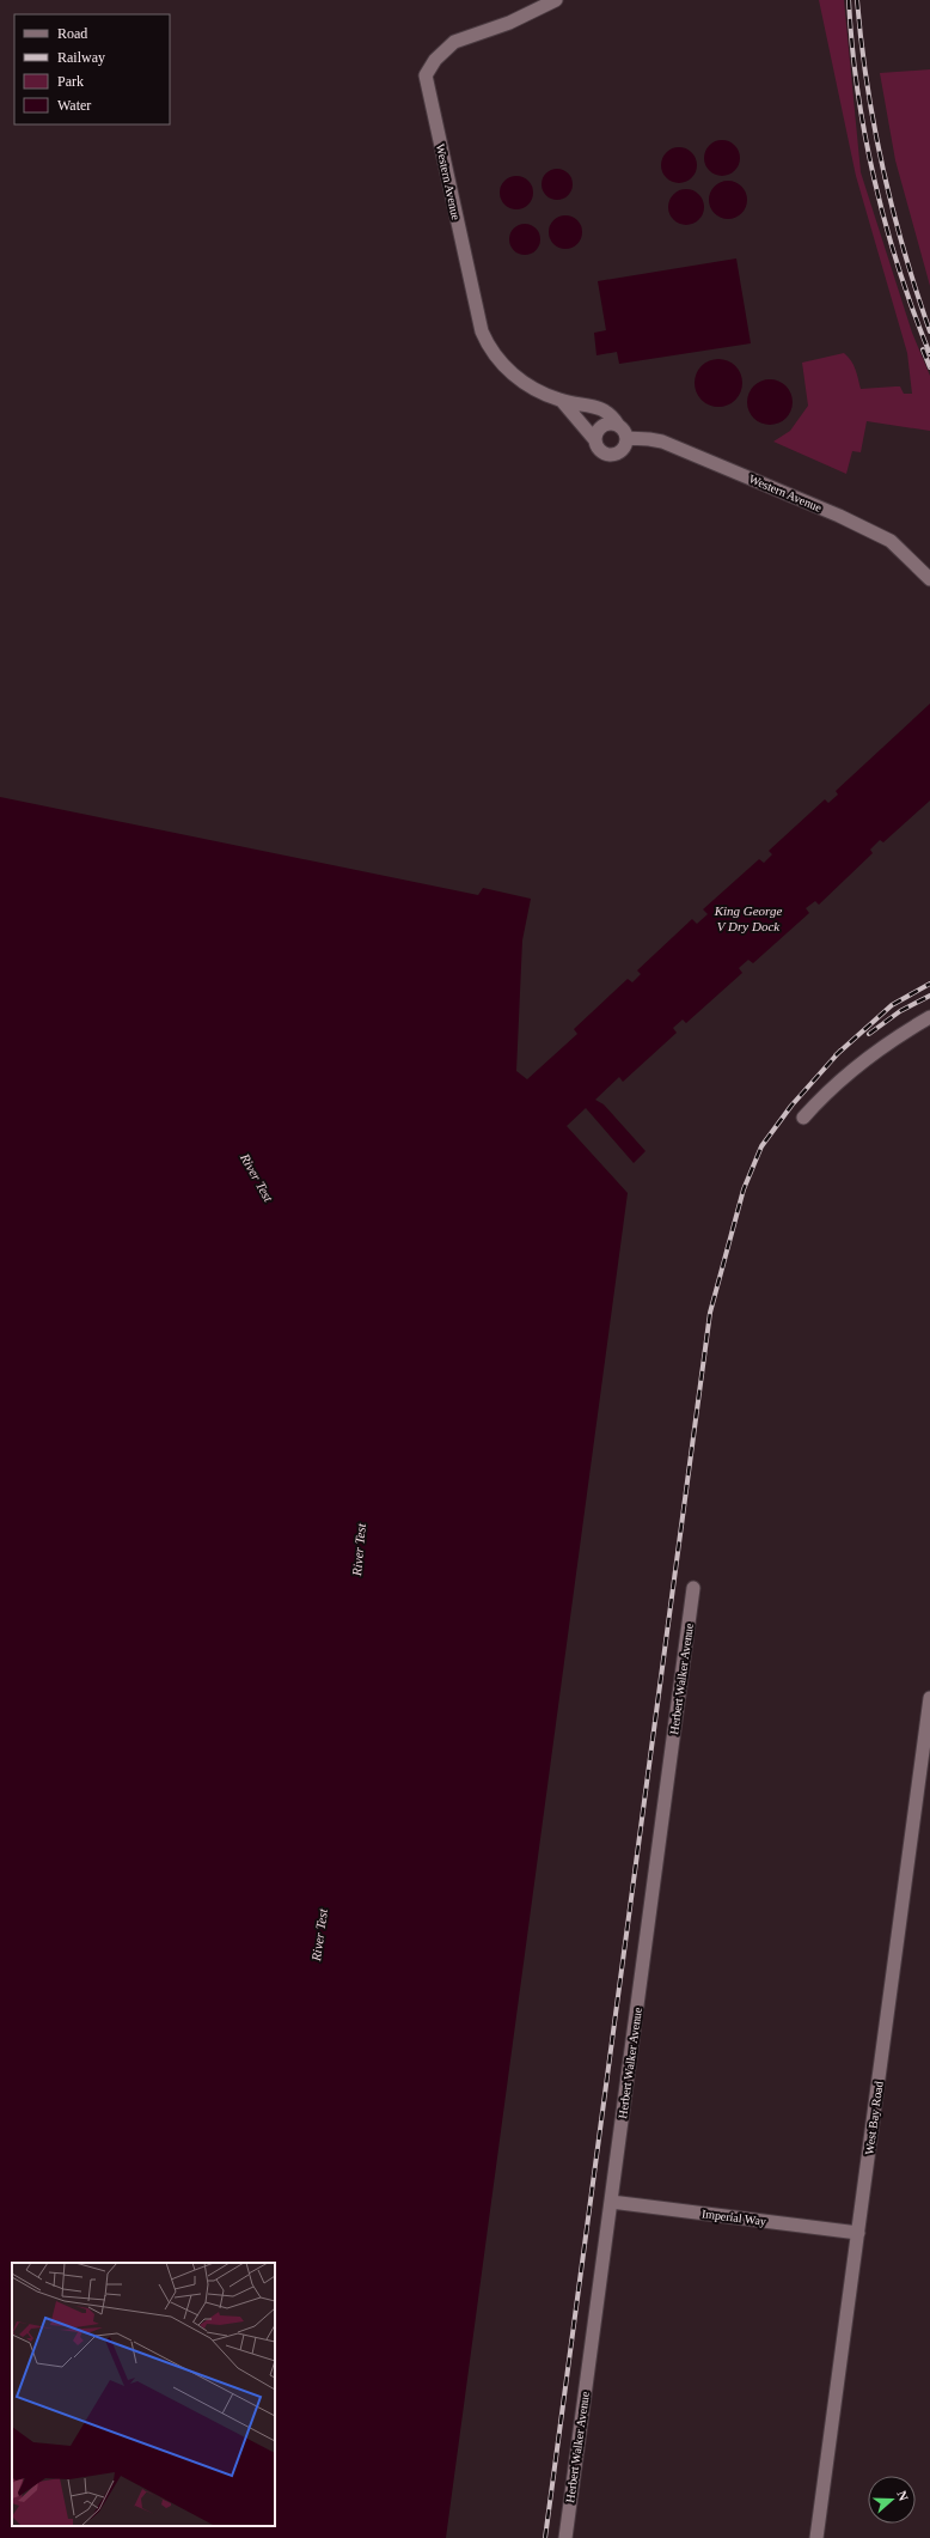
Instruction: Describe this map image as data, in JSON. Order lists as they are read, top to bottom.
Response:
{
  "streets": {
    "street": [
      "Western Avenue",
      "Herbert Walker Avenue",
      "West Bay Road",
      "Imperial Way"
    ]
  },
  "crossings": [
    ["Herbert Walker Avenue", "Imperial Way"],
    ["West Bay Road", "Imperial Way"]
  ],
  "water": ["King George V Dry Dock", "River Test"],
  "legend": [
    "Road",
    "Railway",
    "Park",
    "Water"
  ],
  "north": "right"
}
